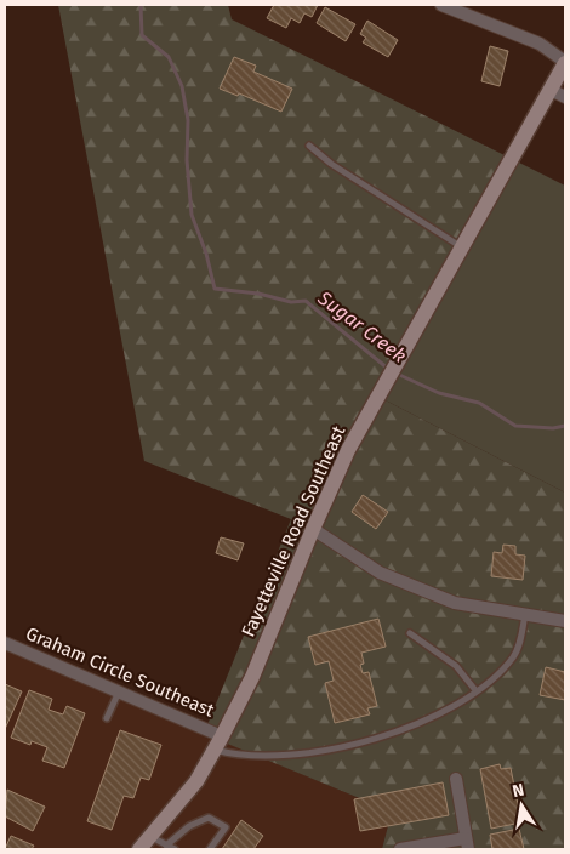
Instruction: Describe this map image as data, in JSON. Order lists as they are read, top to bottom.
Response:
{
  "streets": {
    "street": ["Fayetteville Road Southeast", "Graham Circle Southeast"]
  },
  "crossings": [
    ["Fayetteville Road Southeast", "Graham Circle Southeast"]
  ],
  "water": ["Sugar Creek"],
  "north": "top"
}
